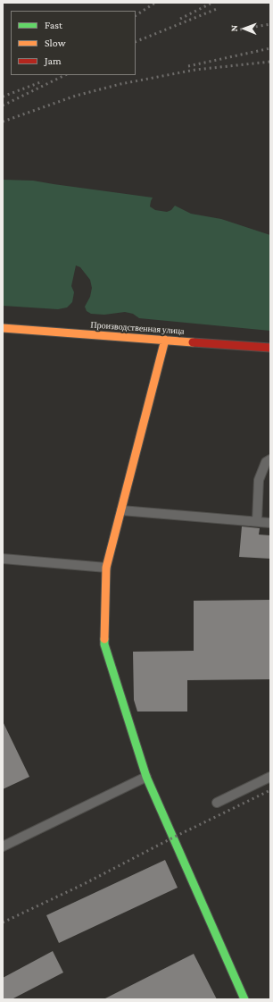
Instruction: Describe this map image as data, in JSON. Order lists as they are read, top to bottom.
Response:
{
  "streets": {
    "street": ["Производственная улица"]
  },
  "legend": ["Fast", "Slow", "Jam"],
  "north": "left"
}
